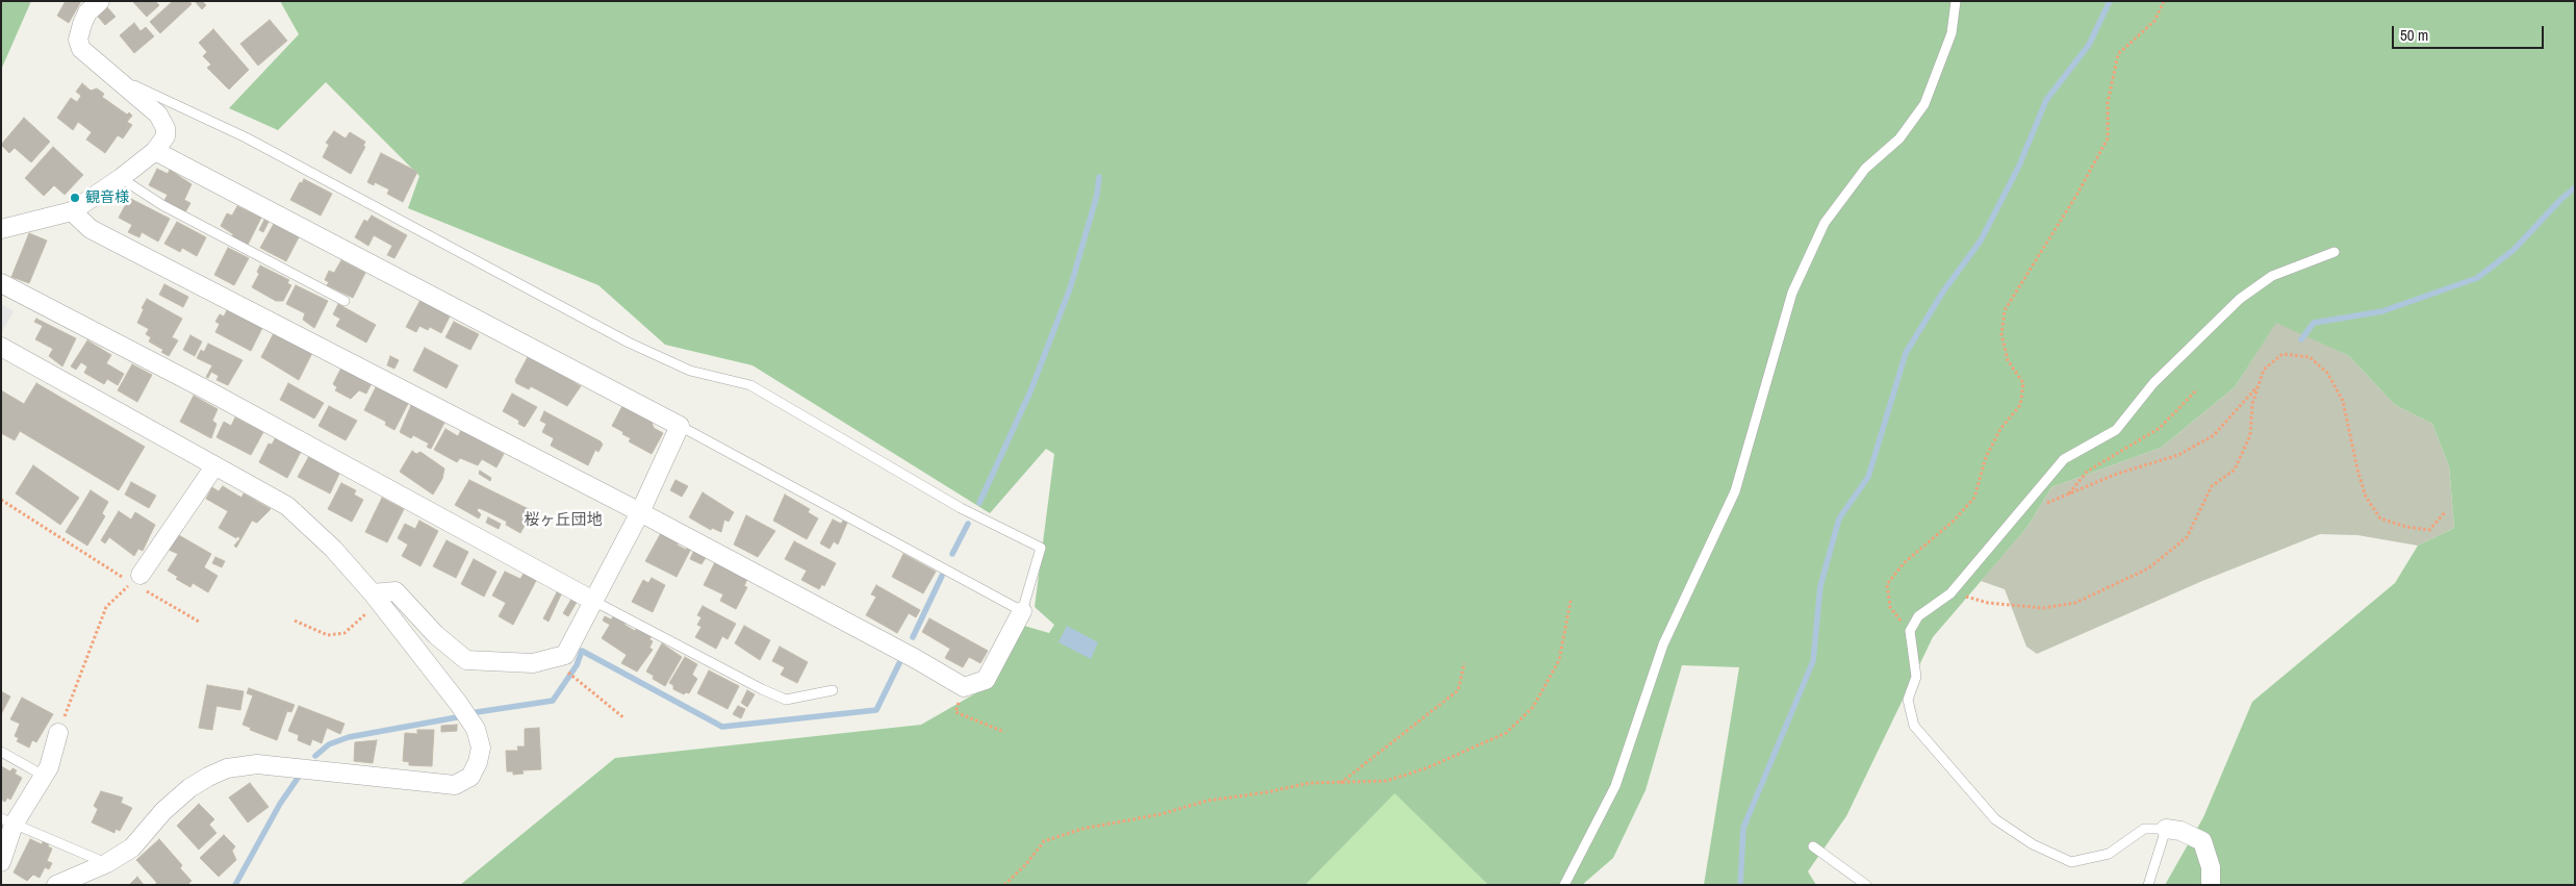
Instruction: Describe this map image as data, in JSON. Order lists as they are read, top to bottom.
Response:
{
  "districts": ["桜ヶ丘団地"],
  "places": ["観音様"],
  "scale_bar": "50 m"
}
